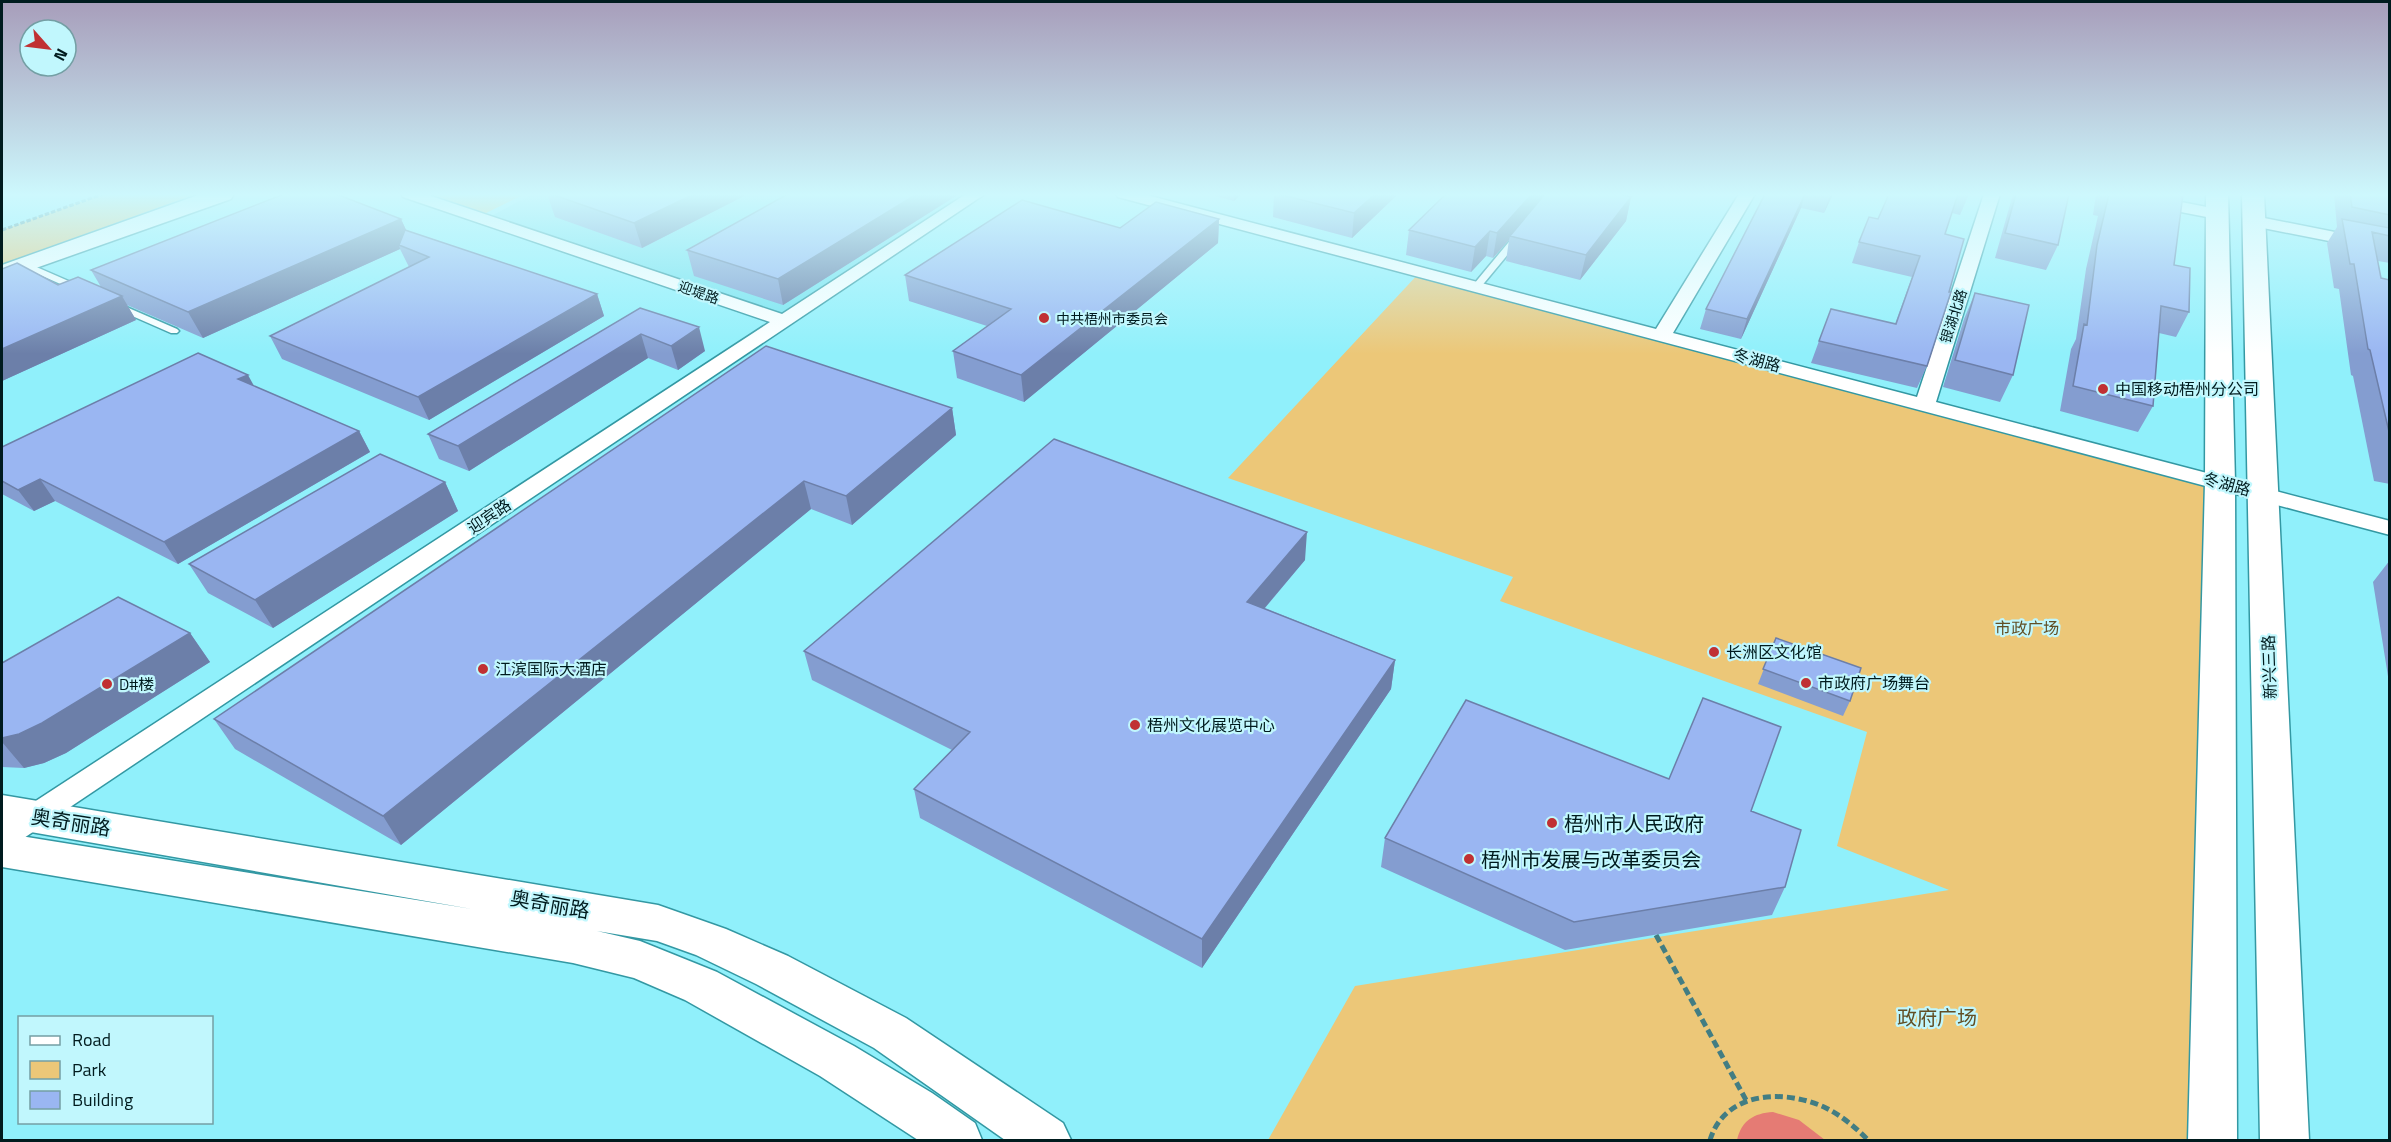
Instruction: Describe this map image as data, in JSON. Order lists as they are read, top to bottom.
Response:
{
  "streets": {
    "main road": ["新兴三路", "奥奇丽路"],
    "street": [
      "迎堤路",
      "银湖北路",
      "冬湖路",
      "迎宾路"
    ]
  },
  "crossings": [
    ["迎堤路", "迎宾路"],
    ["银湖北路", "冬湖路"],
    ["冬湖路", "新兴三路"],
    ["迎宾路", "奥奇丽路"]
  ],
  "parks": ["市政广场", "政府广场"],
  "places": [
    "中共梧州市委员会",
    "中国移动梧州分公司",
    "长洲区文化馆",
    "江滨国际大酒店",
    "市政府广场舞台",
    "D#楼",
    "梧州文化展览中心",
    "梧州市人民政府",
    "梧州市发展与改革委员会"
  ],
  "legend": ["Road", "Park", "Building"],
  "north": "bottom right"
}
